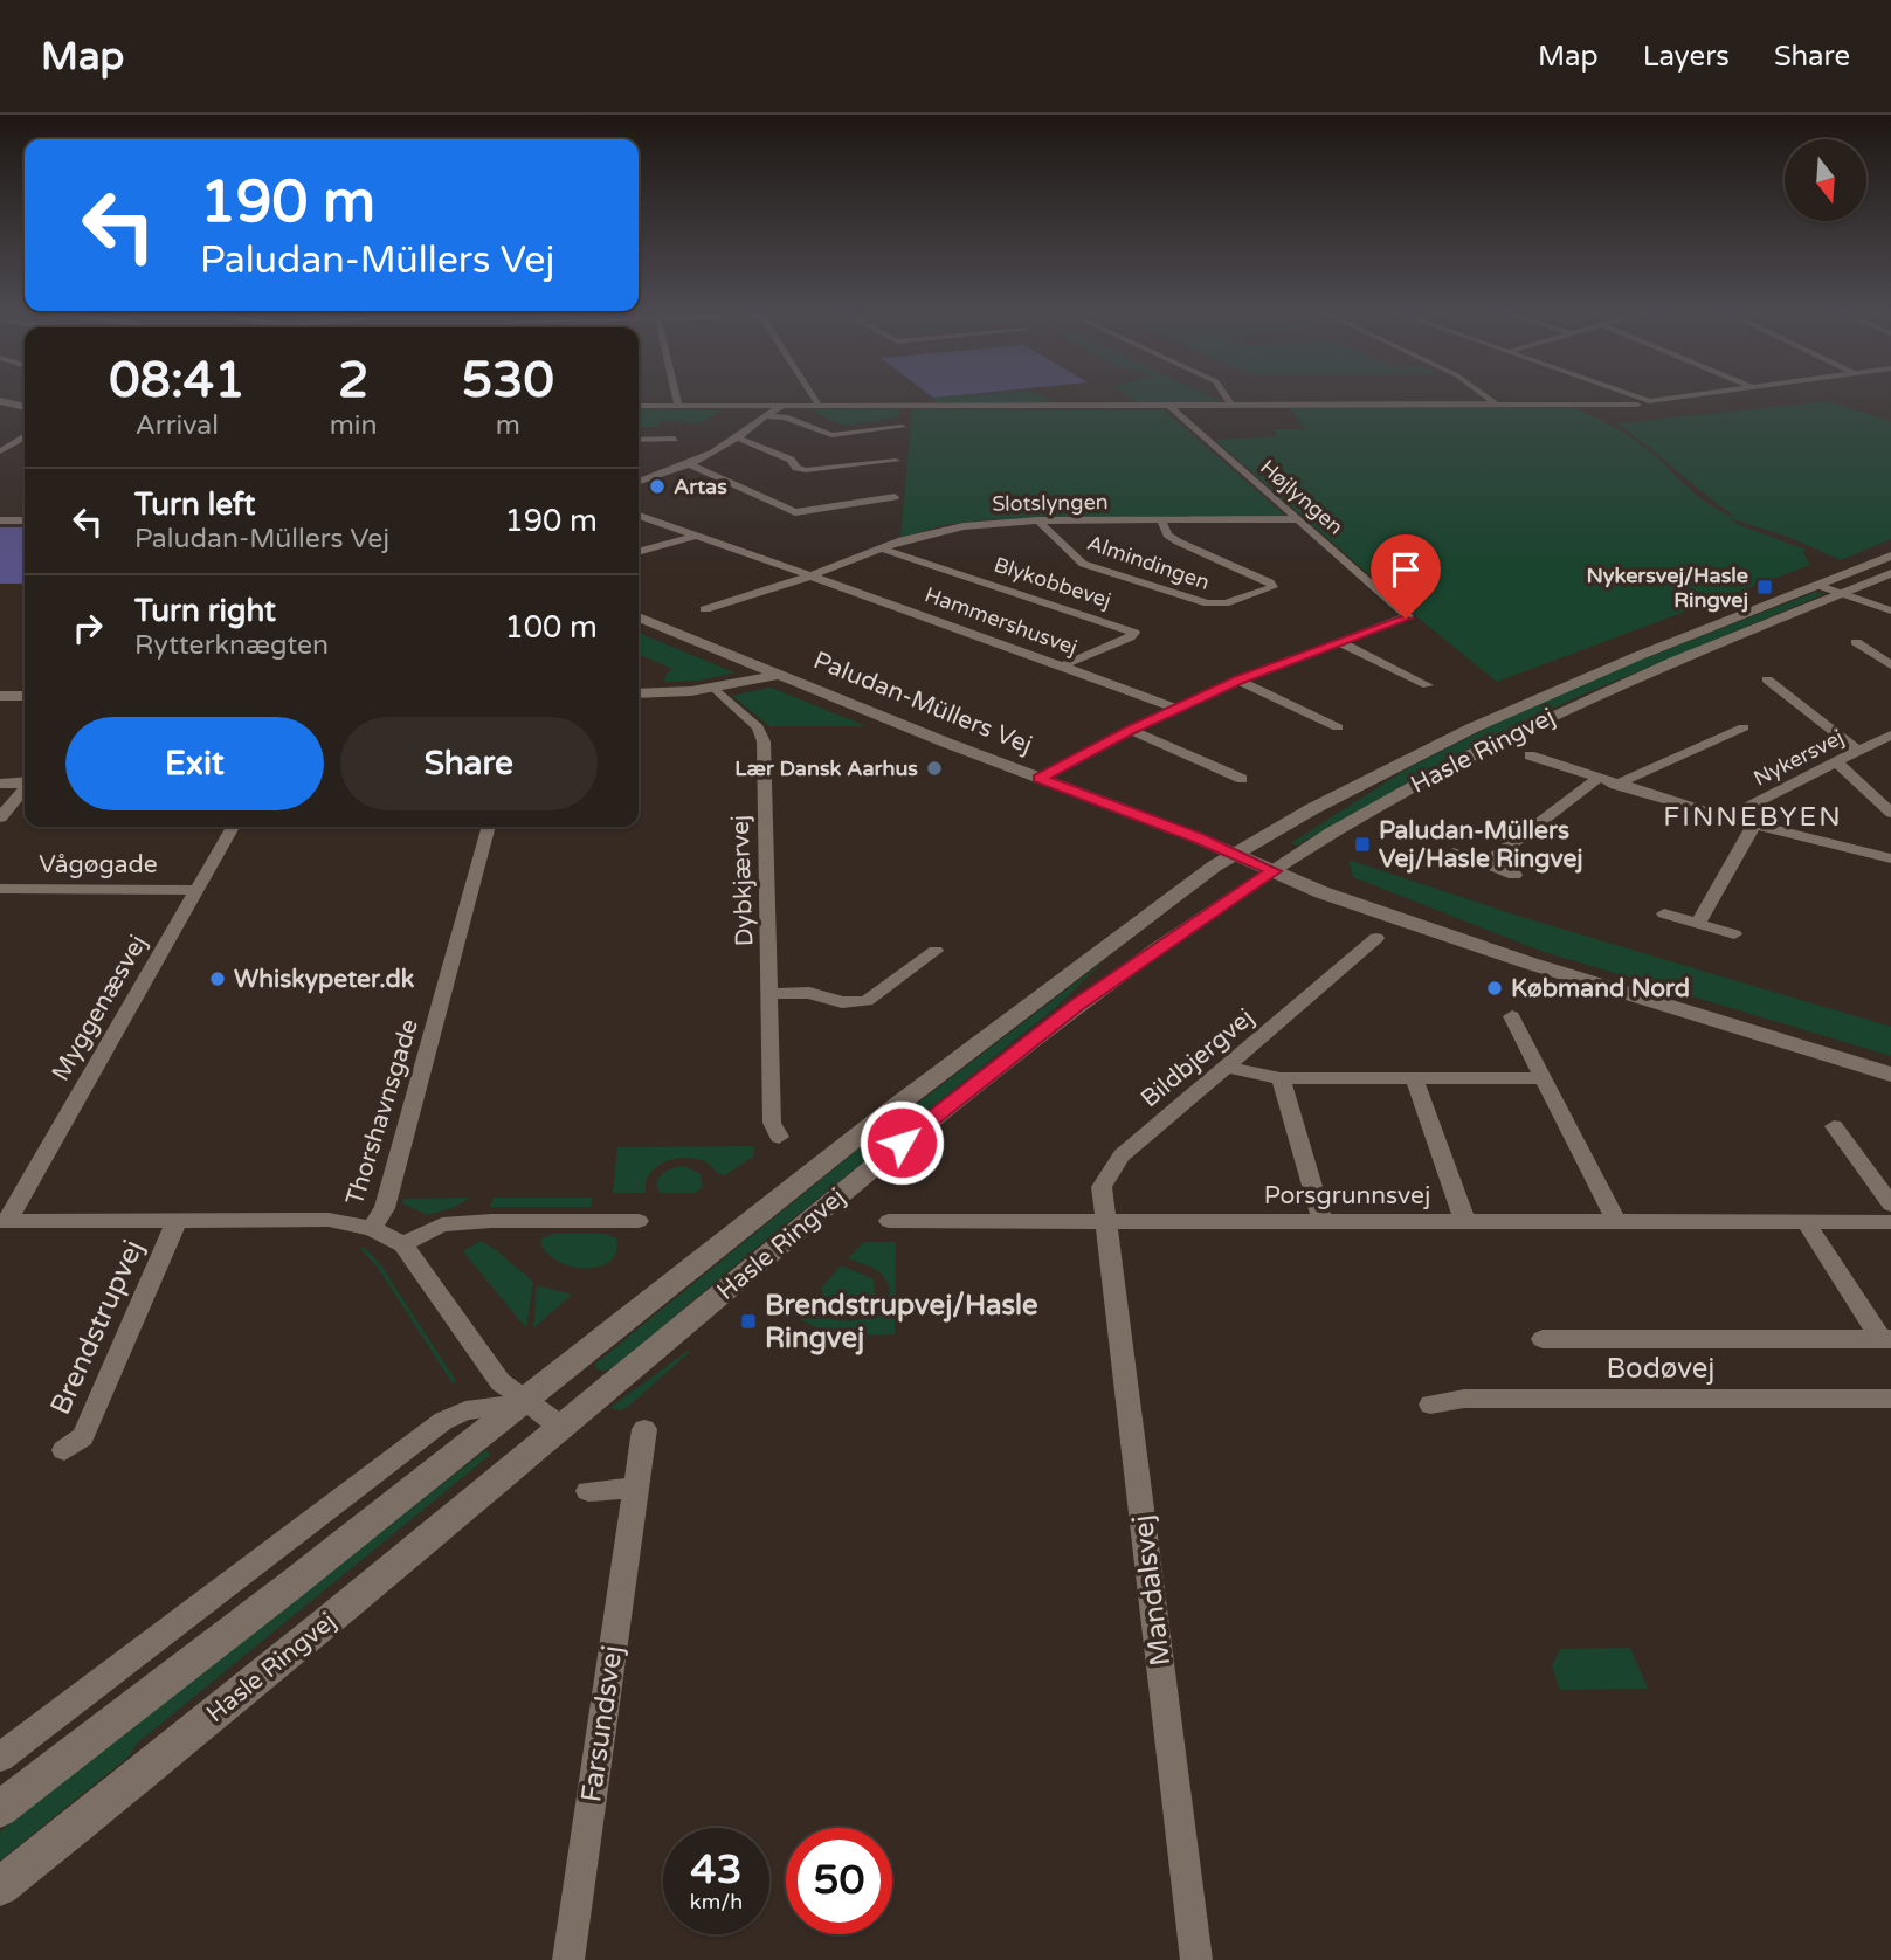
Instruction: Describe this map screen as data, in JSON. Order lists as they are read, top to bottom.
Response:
{
  "streets": {
    "main road": ["Paludan-Müllers Vej", "Hasle Ringvej"],
    "street": [
      "Højlyngen",
      "Slotslyngen",
      "Almindingen",
      "Blykobbevej",
      "Hammershusvej",
      "Nykersvej",
      "Vågøgade",
      "Dybkjærvej",
      "Myggenæsvej",
      "Bildbjergvej",
      "Thorshavnsgade",
      "Porsgrunnsvej",
      "Brendstrupvej",
      "Bodøvej",
      "Mandalsvej",
      "Farsundsvej"
    ]
  },
  "crossings": [
    ["Højlyngen", "Slotslyngen"],
    ["Slotslyngen", "Almindingen"],
    ["Slotslyngen", "Blykobbevej"],
    ["Slotslyngen", "Hammershusvej"],
    ["Blykobbevej", "Hammershusvej"],
    ["Paludan-Müllers Vej", "Hasle Ringvej"],
    ["Hasle Ringvej", "Brendstrupvej"],
    ["Vågøgade", "Myggenæsvej"],
    ["Myggenæsvej", "Brendstrupvej"],
    ["Bildbjergvej", "Porsgrunnsvej"],
    ["Bildbjergvej", "Mandalsvej"],
    ["Thorshavnsgade", "Brendstrupvej"],
    ["Porsgrunnsvej", "Mandalsvej"]
  ],
  "districts": ["FINNEBYEN"],
  "places": {
    "other": [
      "Artas",
      "Lær Dansk Aarhus",
      "Whiskypeter.dk",
      "Købmand Nord"
    ],
    "transit": ["Nykersvej/Hasle Ringvej", "Paludan-Müllers Vej/Hasle Ringvej", "Brendstrupvej/Hasle Ringvej"]
  },
  "north": "bottom",
  "page": {
    "header": "Map",
    "nav": ["Map", "Layers", "Share"],
    "turn": ["190 m", "Paludan-Müllers Vej"],
    "eta": [
      "08:41",
      "Arrival",
      "2",
      "min",
      "530",
      "m"
    ],
    "list": [
      {
        "name": "Turn left",
        "note": "Paludan-Müllers Vej",
        "value": "190 m"
      },
      {
        "name": "Turn right",
        "note": "Rytterknægten",
        "value": "100 m"
      }
    ],
    "buttons": ["Exit", "Share"],
    "speed": "43 km/h",
    "limit": "50"
  }
}
